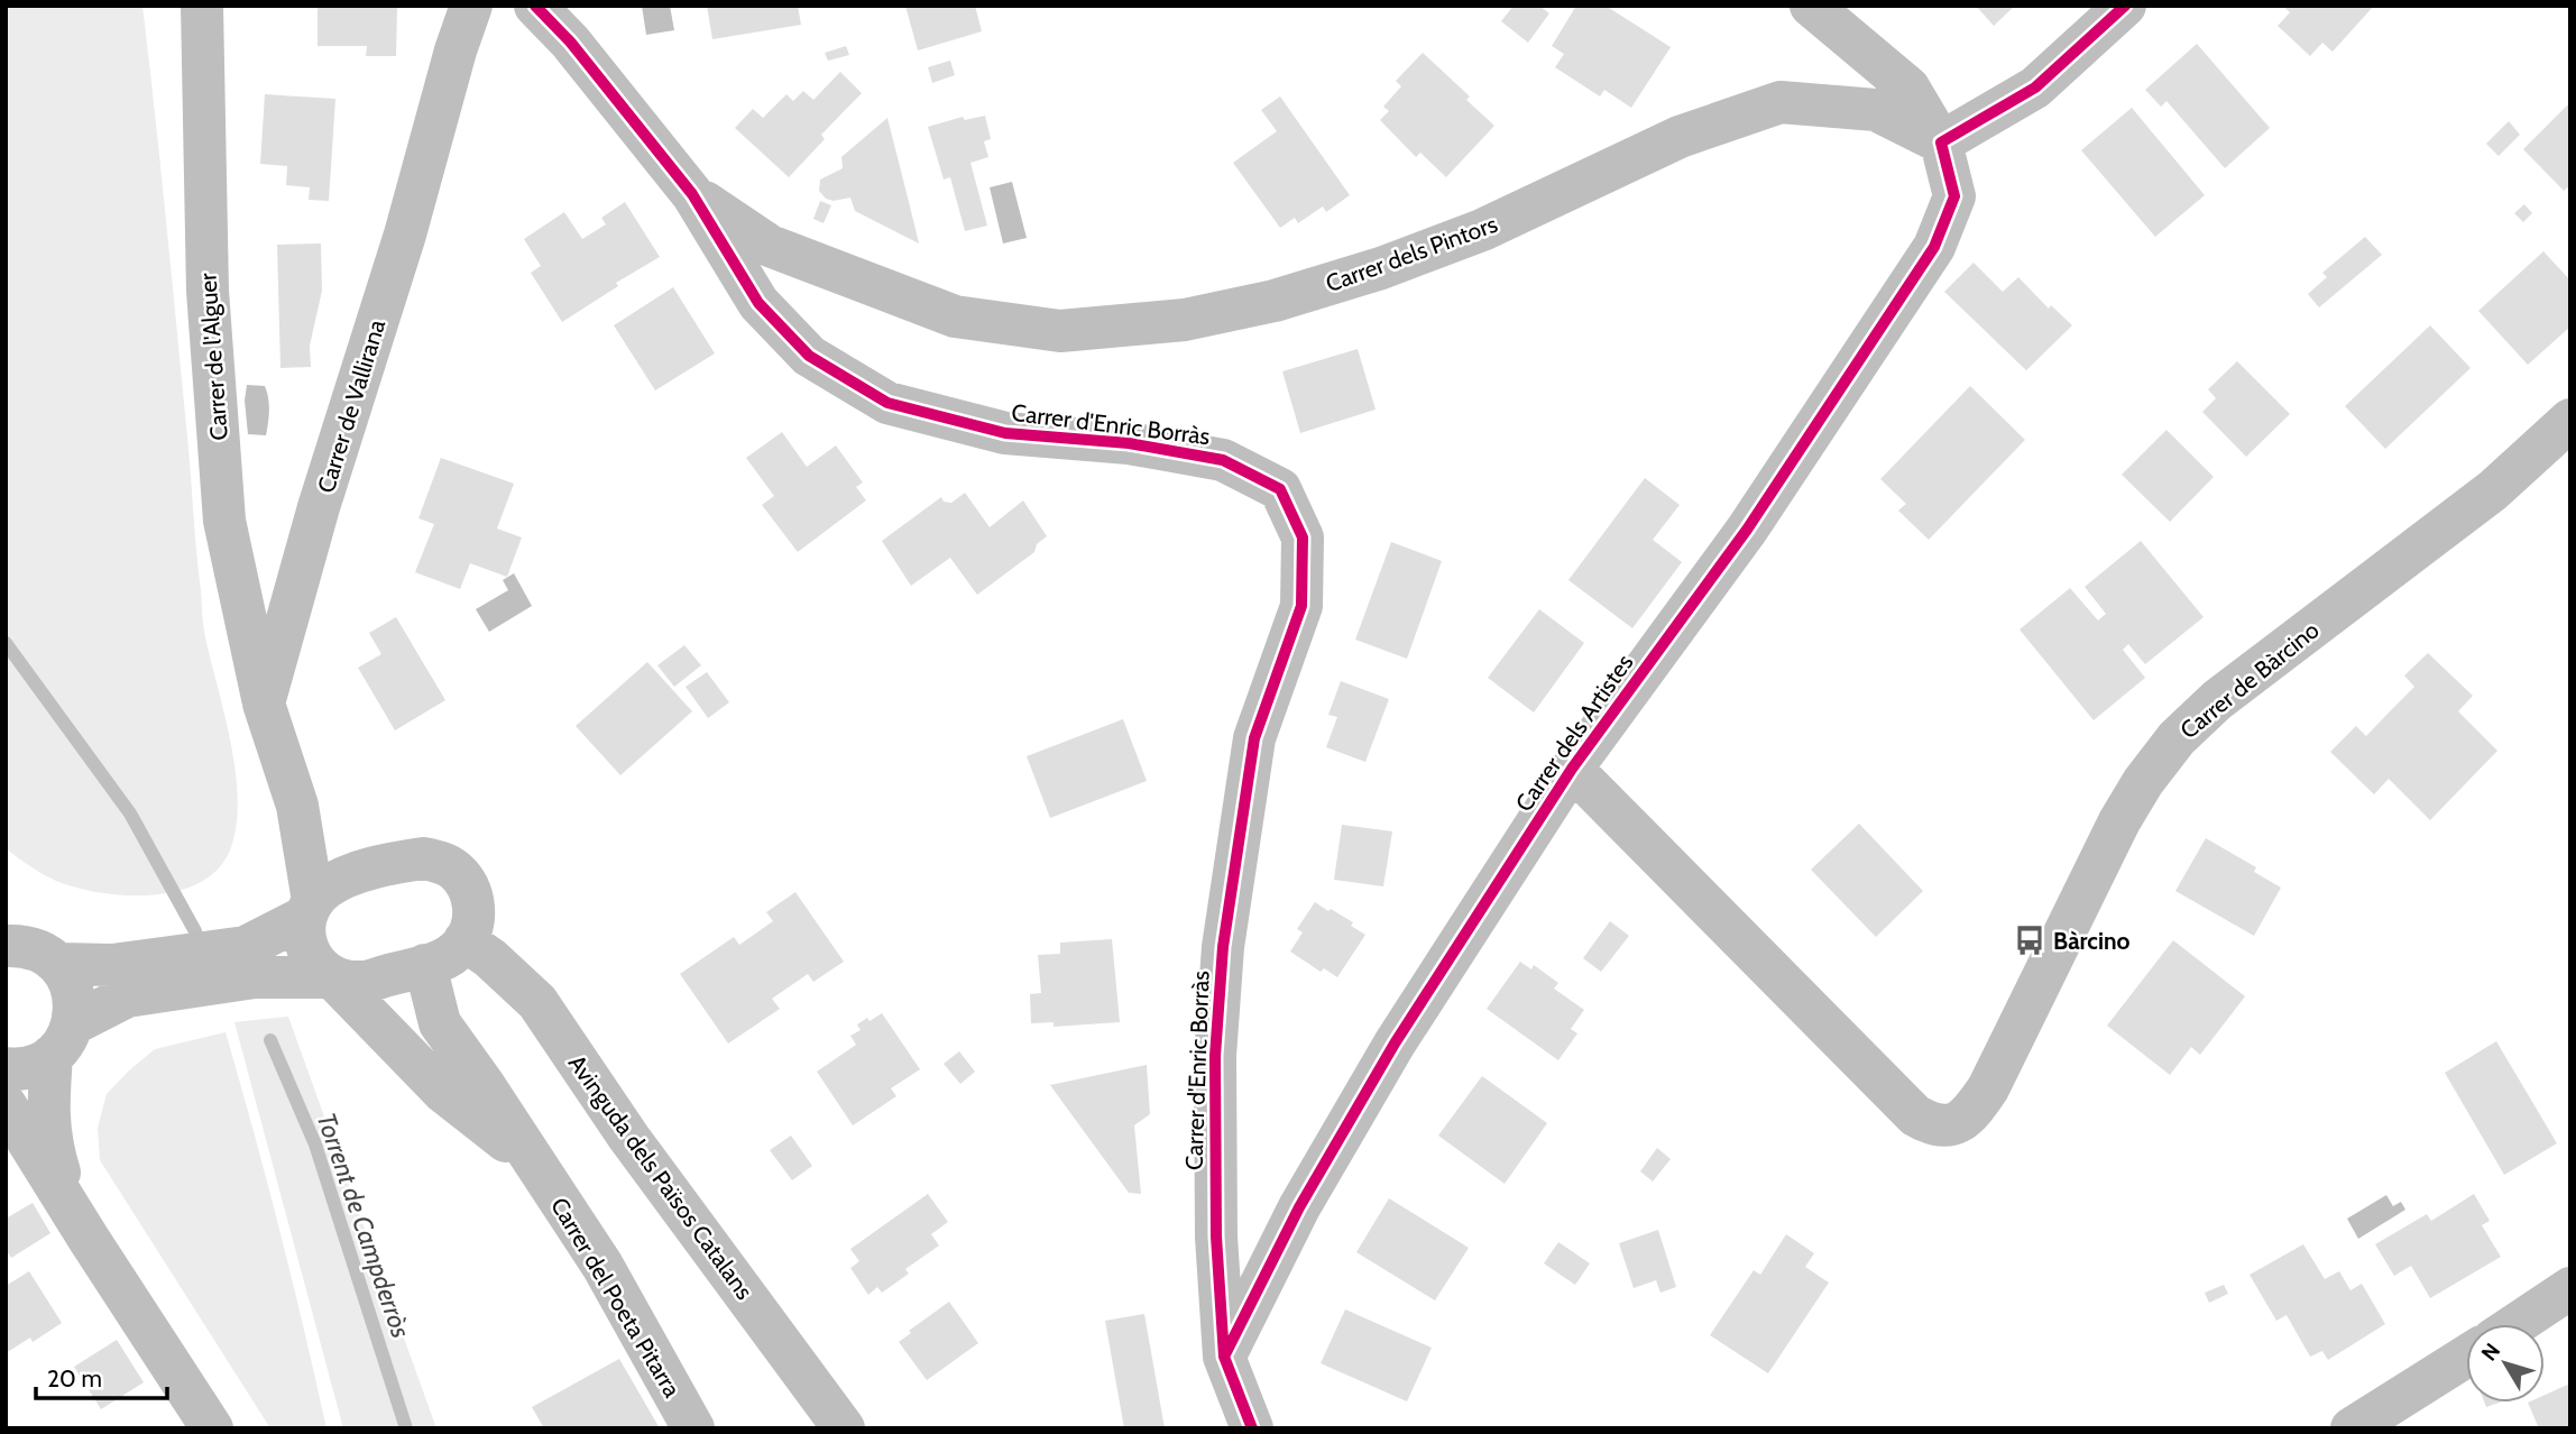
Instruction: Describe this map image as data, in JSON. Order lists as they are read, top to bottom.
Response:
{
  "streets": {
    "street": [
      "Carrer dels Pintors",
      "Carrer de l'Alguer",
      "Carrer de Vallirana",
      "Carrer d'Enric Borràs",
      "Carrer de Bàrcino",
      "Carrer dels Artistes",
      "Avinguda dels Països Catalans",
      "Carrer del Poeta Pitarra"
    ]
  },
  "crossings": [
    ["Carrer dels Pintors", "Carrer d'Enric Borràs"],
    ["Carrer dels Pintors", "Carrer dels Artistes"],
    ["Carrer de l'Alguer", "Carrer de Vallirana"],
    ["Carrer d'Enric Borràs", "Carrer dels Artistes"],
    ["Carrer de Bàrcino", "Carrer dels Artistes"],
    ["Avinguda dels Països Catalans", "Carrer del Poeta Pitarra"]
  ],
  "water": ["Torrent de Campderròs"],
  "places": {
    "bus stop": ["Bàrcino"]
  },
  "scale_bar": "20 m",
  "north": "top left"
}
